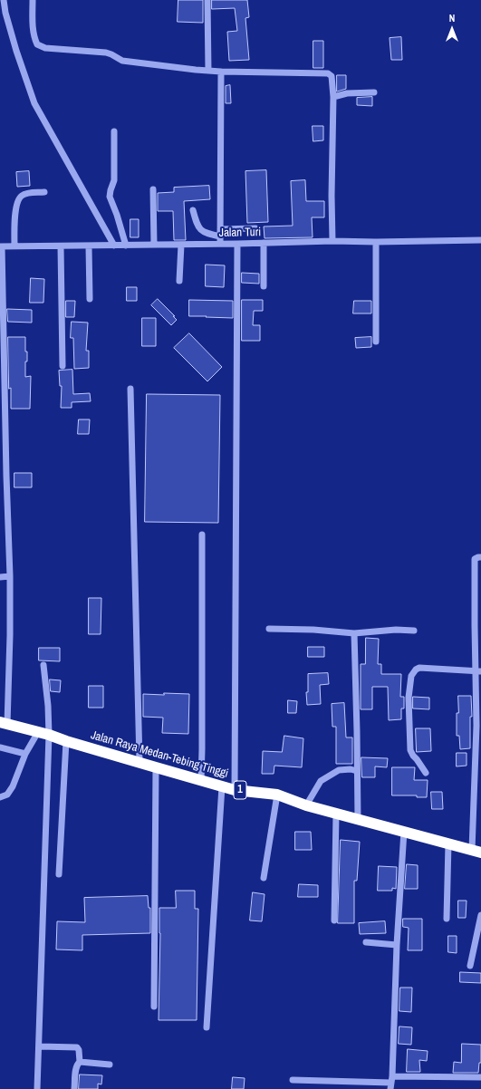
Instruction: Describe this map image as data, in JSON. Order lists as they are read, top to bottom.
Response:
{
  "streets": {
    "highway": ["Jalan Raya Medan-Tebing Tinggi", "1"],
    "street": ["Jalan Turi"]
  },
  "north": "top"
}
